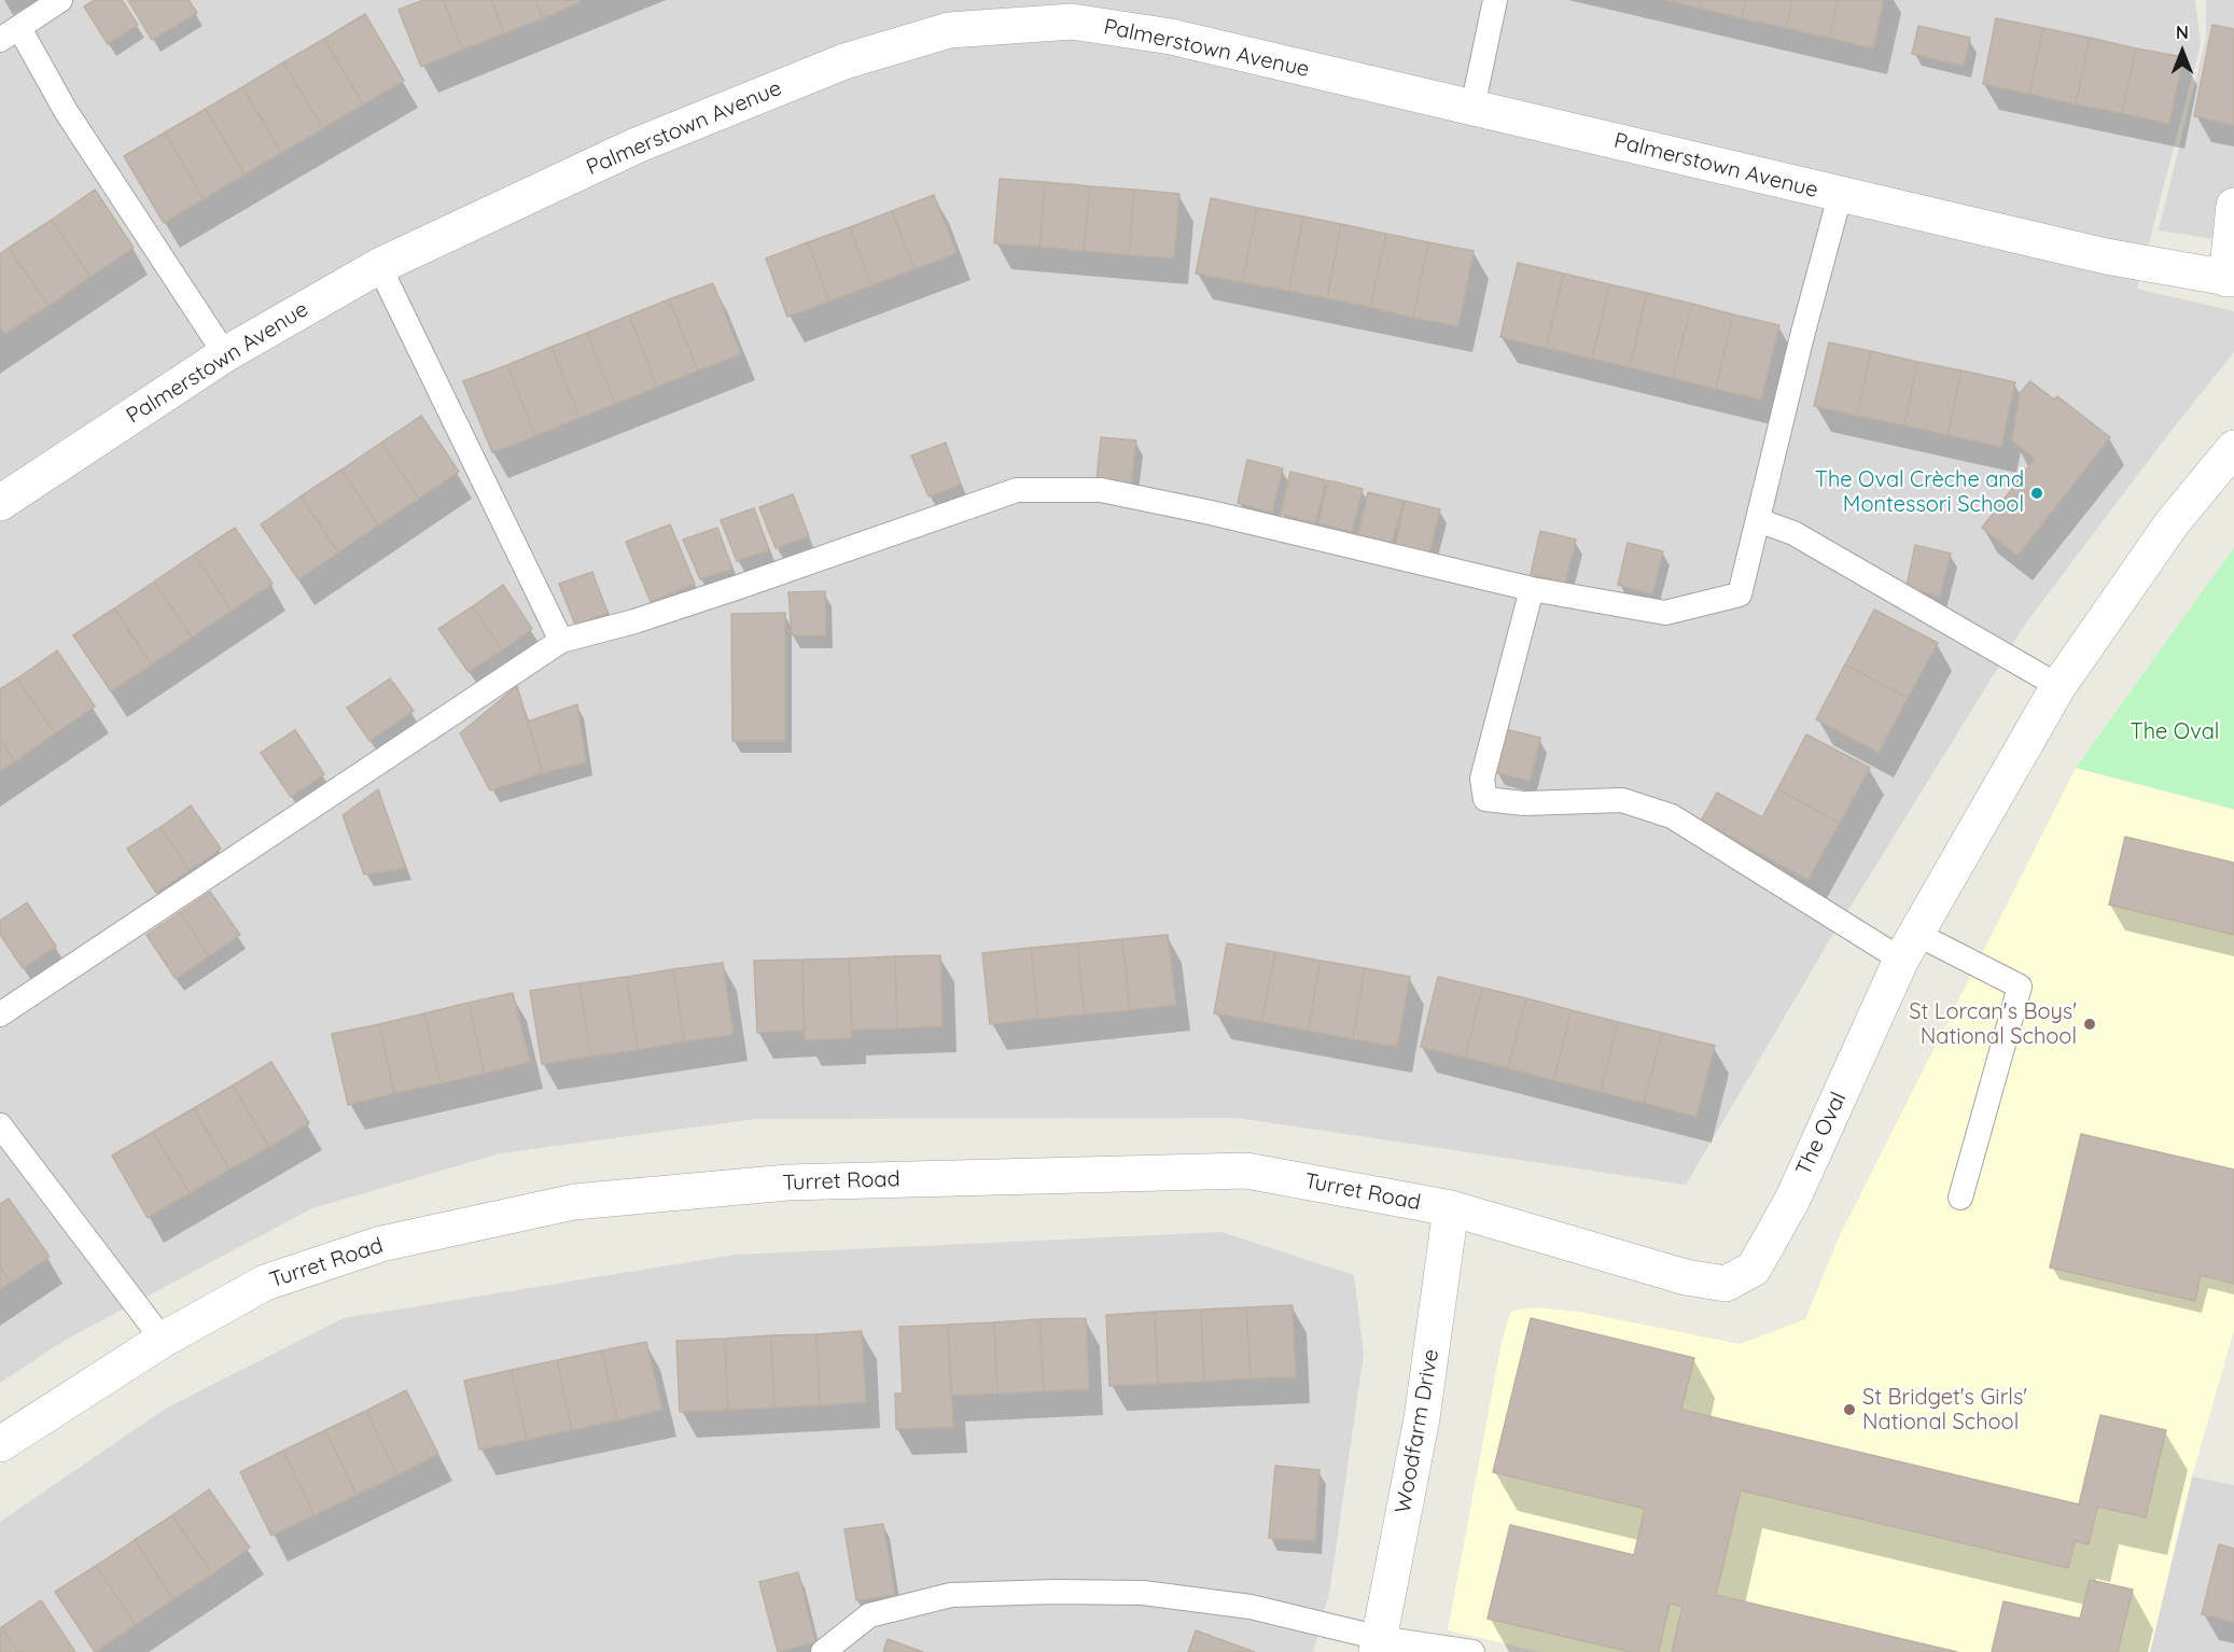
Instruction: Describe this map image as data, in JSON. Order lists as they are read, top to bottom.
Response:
{
  "streets": {
    "street": [
      "Palmerstown Avenue",
      "The Oval",
      "Turret Road",
      "Woodfarm Drive"
    ]
  },
  "crossings": [
    ["The Oval", "Turret Road"],
    ["Turret Road", "Woodfarm Drive"]
  ],
  "parks": ["The Oval"],
  "places": ["The Oval Crèche and Montessori School", "St Lorcan's Boys' National School", "St Bridget's Girls' National School"],
  "north": "top"
}
